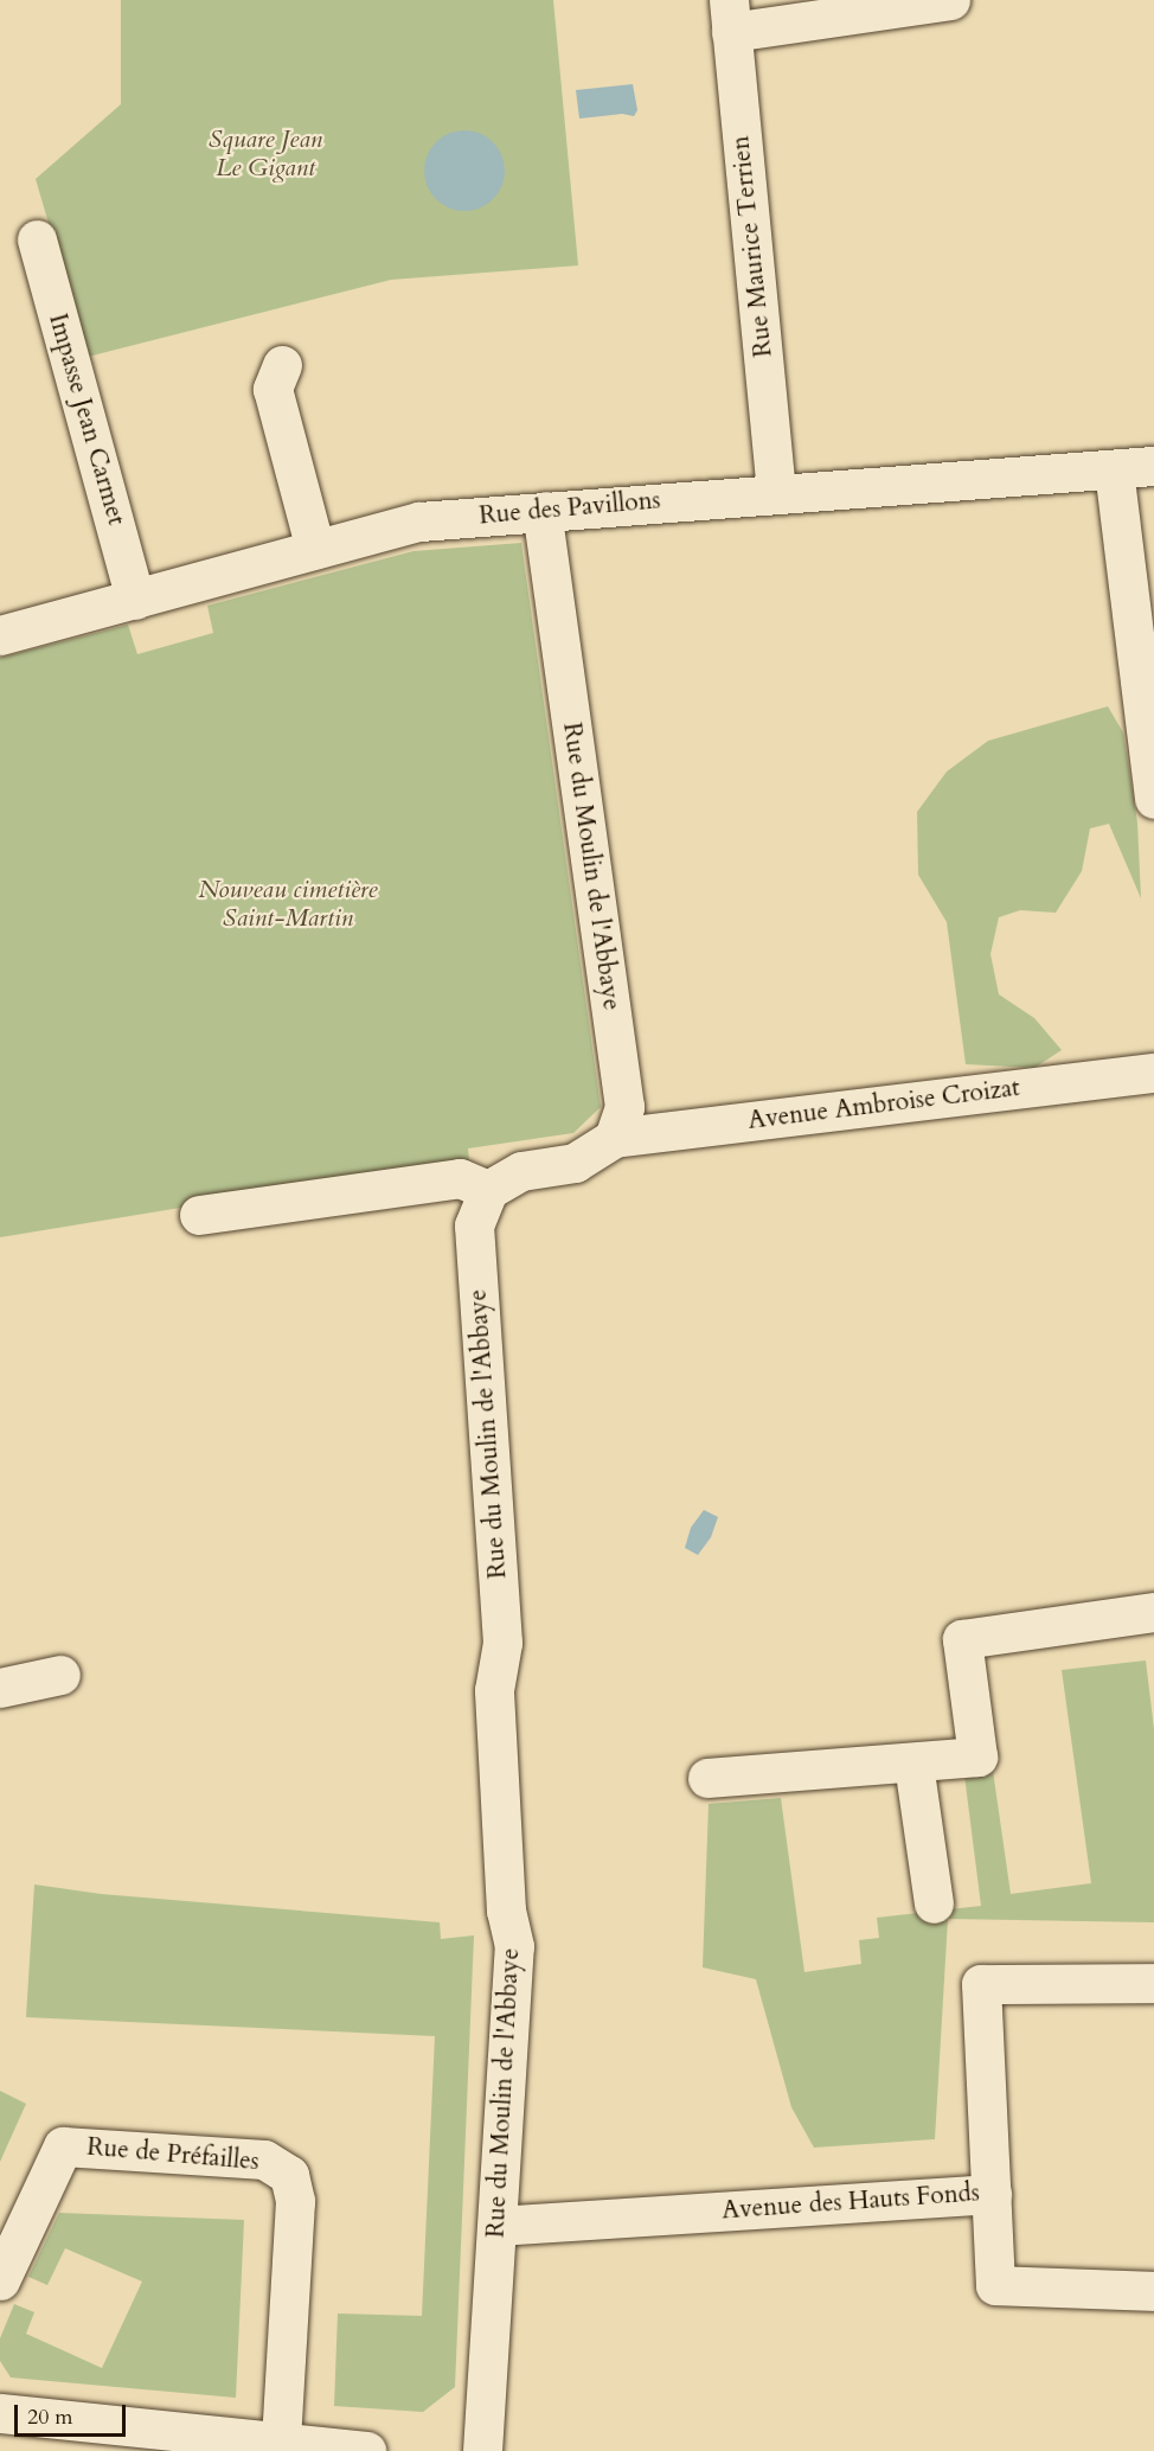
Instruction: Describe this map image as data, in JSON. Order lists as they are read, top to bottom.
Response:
{
  "streets": {
    "street": [
      "Rue Maurice Terrien",
      "Impasse Jean Carmet",
      "Rue des Pavillons",
      "Rue du Moulin de l'Abbaye",
      "Avenue Ambroise Croizat",
      "Rue de Préfailles",
      "Avenue des Hauts Fonds"
    ]
  },
  "crossings": [
    ["Rue Maurice Terrien", "Rue des Pavillons"],
    ["Impasse Jean Carmet", "Rue des Pavillons"],
    ["Rue des Pavillons", "Rue du Moulin de l'Abbaye"],
    ["Rue du Moulin de l'Abbaye", "Avenue Ambroise Croizat"],
    ["Rue du Moulin de l'Abbaye", "Avenue des Hauts Fonds"]
  ],
  "parks": ["Square Jean Le Gigant", "Nouveau cimetière Saint-Martin"],
  "scale_bar": "20 m"
}
